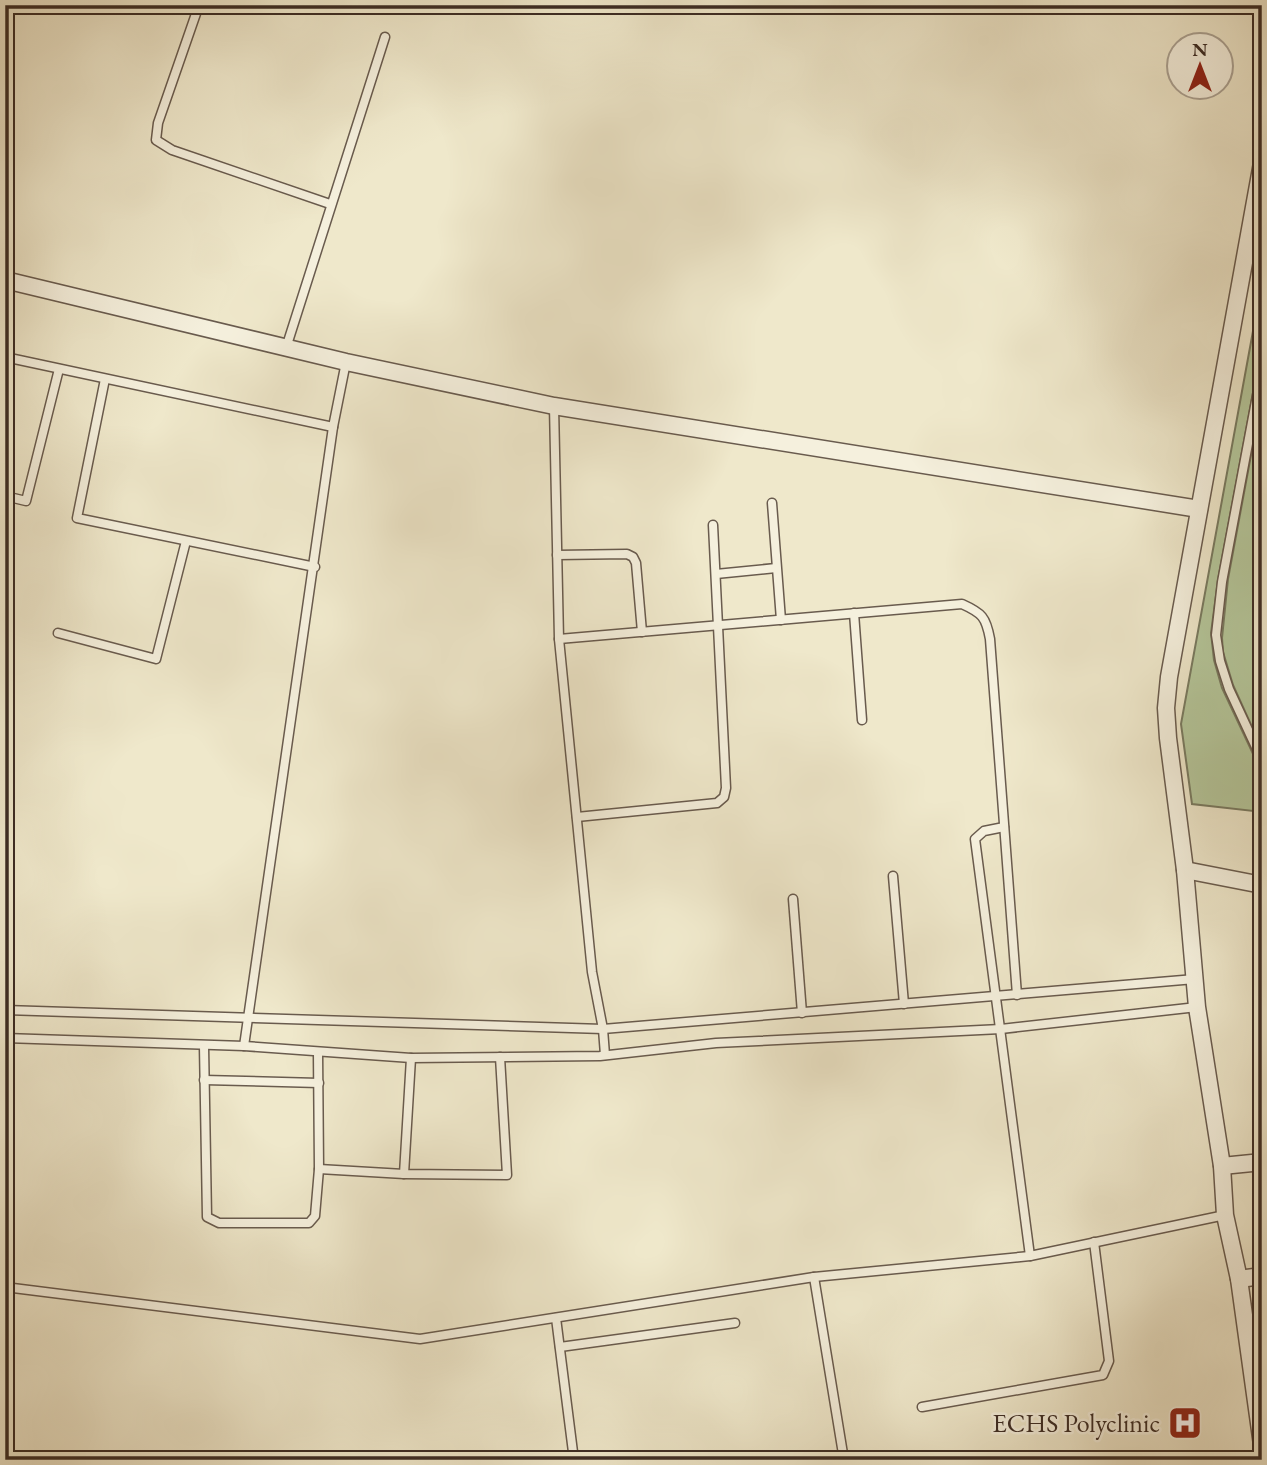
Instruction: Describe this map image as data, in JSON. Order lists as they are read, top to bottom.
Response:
{
  "places": {
    "hospital": ["ECHS Polyclinic"]
  },
  "north": "top"
}
